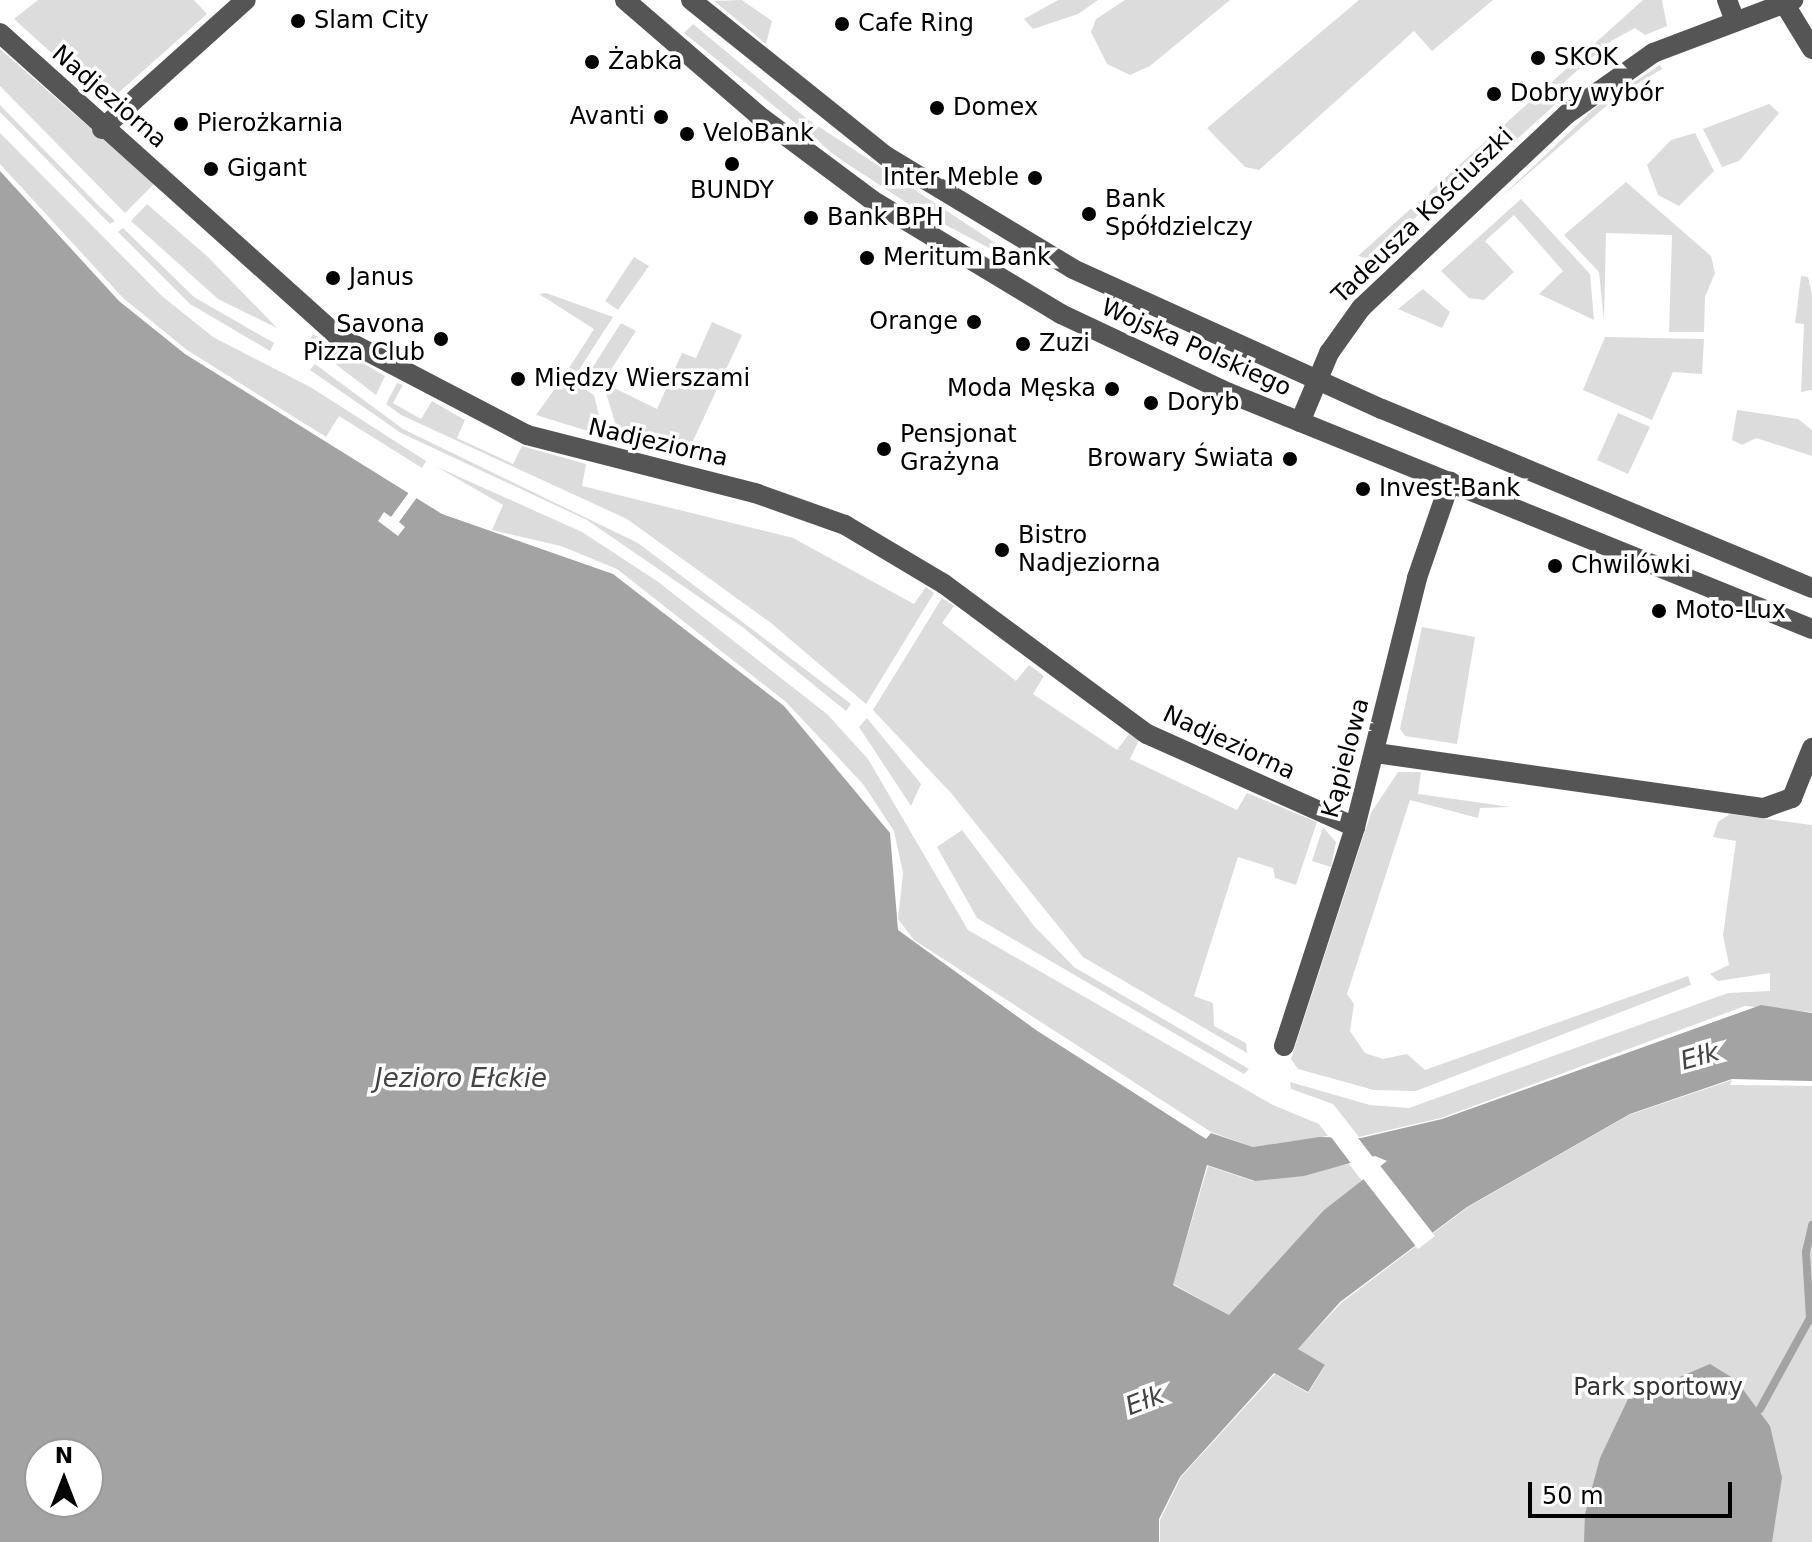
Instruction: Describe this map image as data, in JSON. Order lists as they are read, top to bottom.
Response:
{
  "streets": {
    "street": [
      "Nadjeziorna",
      "Tadeusza Kościuszki",
      "Wojska Polskiego",
      "Kąpielowa"
    ]
  },
  "crossings": [
    ["Nadjeziorna", "Kąpielowa"],
    ["Tadeusza Kościuszki", "Wojska Polskiego"],
    ["Wojska Polskiego", "Kąpielowa"]
  ],
  "water": ["Ełk", "Jezioro Ełckie"],
  "parks": ["Park sportowy"],
  "places": [
    "Slam City",
    "Cafe Ring",
    "SKOK",
    "Żabka",
    "Dobry wybór",
    "Domex",
    "Avanti",
    "Pierożkarnia",
    "VeloBank",
    "BUNDY",
    "Gigant",
    "Inter Meble",
    "Bank Spółdzielczy",
    "Bank BPH",
    "Meritum Bank",
    "Janus",
    "Orange",
    "Savona Pizza Club",
    "Zuzi",
    "Między Wierszami",
    "Moda Męska",
    "Doryb",
    "Pensjonat Grażyna",
    "Browary Świata",
    "Invest-Bank",
    "Bistro Nadjeziorna",
    "Chwilówki",
    "Moto-Lux"
  ],
  "scale_bar": "50 m",
  "north": "top"
}
